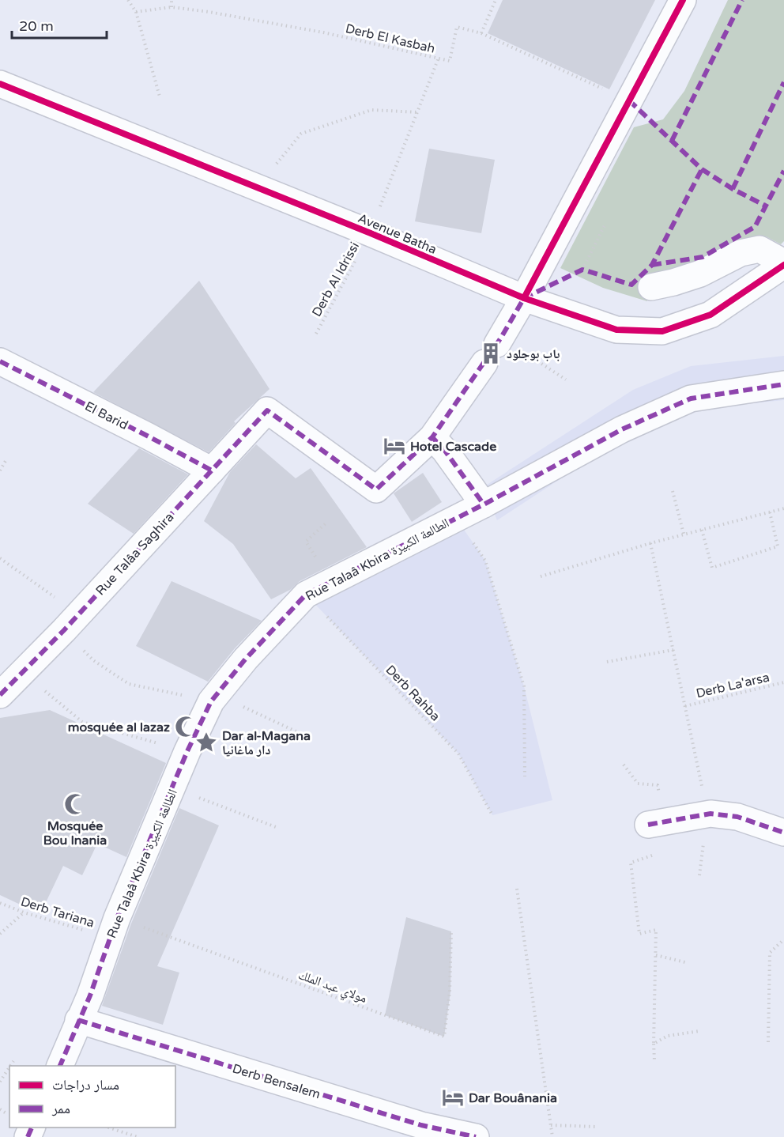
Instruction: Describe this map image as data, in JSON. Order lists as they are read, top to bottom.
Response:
{
  "streets": {
    "street": [
      "Avenue Batha",
      "El Barid",
      "Rue Talâa Saghira",
      "Rue Talaâ Kbira الطالعة الكبيرة",
      "Derb Bensalem"
    ],
    "path": [
      "Derb El Kasbah",
      "Derb Al Idrissi",
      "Derb La'arsa",
      "Derb Rahba",
      "Derb Tariana",
      "مولاي عبد الملك"
    ]
  },
  "crossings": [
    ["Derb El Kasbah", "Derb Al Idrissi"],
    ["Avenue Batha", "Derb Al Idrissi"],
    ["El Barid", "Rue Talâa Saghira"],
    ["Rue Talaâ Kbira الطالعة الكبيرة", "Derb Rahba"],
    ["Rue Talaâ Kbira الطالعة الكبيرة", "Derb Tariana"],
    ["Rue Talaâ Kbira الطالعة الكبيرة", "مولاي عبد الملك"],
    ["Rue Talaâ Kbira الطالعة الكبيرة", "Derb Bensalem"],
    ["Derb Tariana", "مولاي عبد الملك"]
  ],
  "places": {
    "building": ["باب بوجلود"],
    "hotel": ["Hotel Cascade", "Dar Bouânania"],
    "mosque": ["mosquée al lazaz", "Mosquée Bou Inania"],
    "place": ["Dar al-Magana دار ماغانيا"]
  },
  "legend": ["مسار دراجات", "ممر"],
  "scale_bar": "20 m"
}
